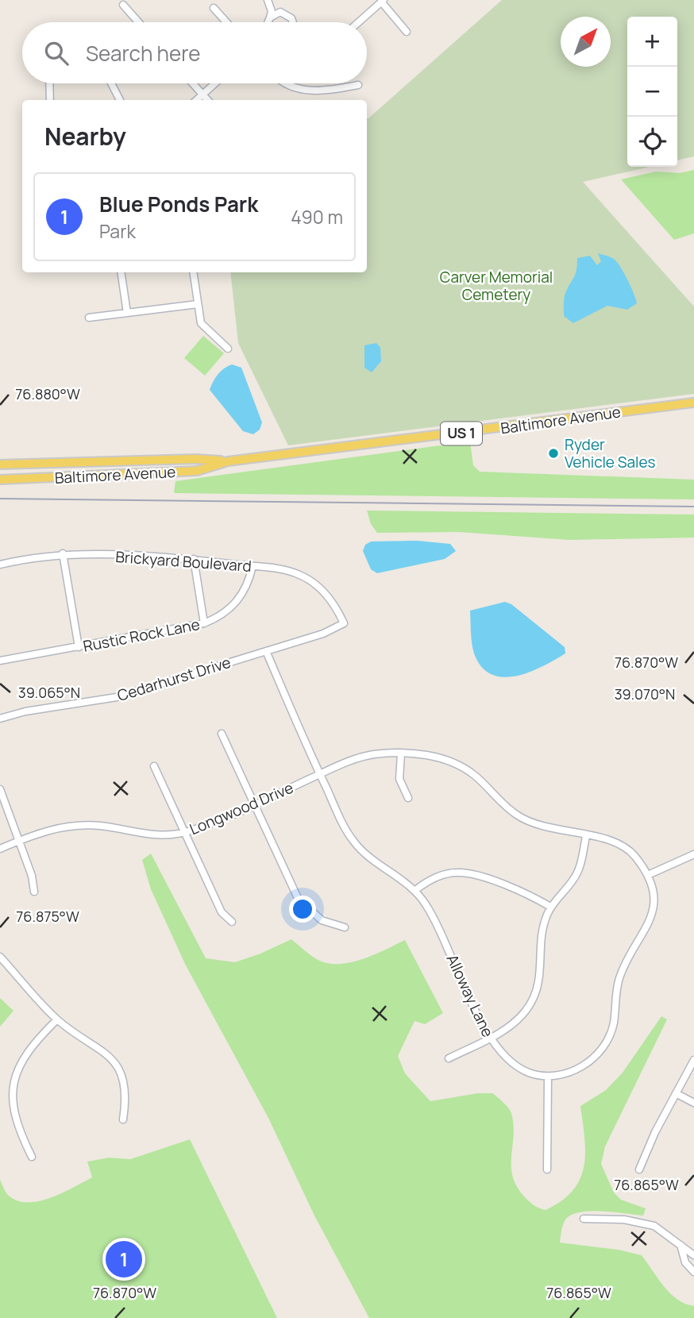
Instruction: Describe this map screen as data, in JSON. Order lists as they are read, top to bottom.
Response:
{
  "streets": {
    "main road": ["Baltimore Avenue", "US 1"],
    "street": [
      "Brickyard Boulevard",
      "Rustic Rock Lane",
      "Cedarhurst Drive",
      "Longwood Drive",
      "Alloway Lane"
    ]
  },
  "crossings": [
    ["Brickyard Boulevard", "Rustic Rock Lane"],
    ["Brickyard Boulevard", "Cedarhurst Drive"],
    ["Cedarhurst Drive", "Alloway Lane"],
    ["Longwood Drive", "Alloway Lane"]
  ],
  "parks": ["Carver Memorial Cemetery"],
  "places": ["Ryder Vehicle Sales"],
  "north": "top right",
  "page": {
    "map_buttons": ["+", "−"],
    "search": "Search here",
    "heading": "Nearby",
    "list": [
      {
        "mark": "1",
        "name": "Blue Ponds Park",
        "note": "Park",
        "value": "490 m"
      }
    ],
    "pins": "1"
  },
  "coordinates": [
    "76.880°W",
    "76.870°W",
    "39.065°N",
    "39.070°N",
    "76.875°W",
    "76.865°W"
  ]
}
